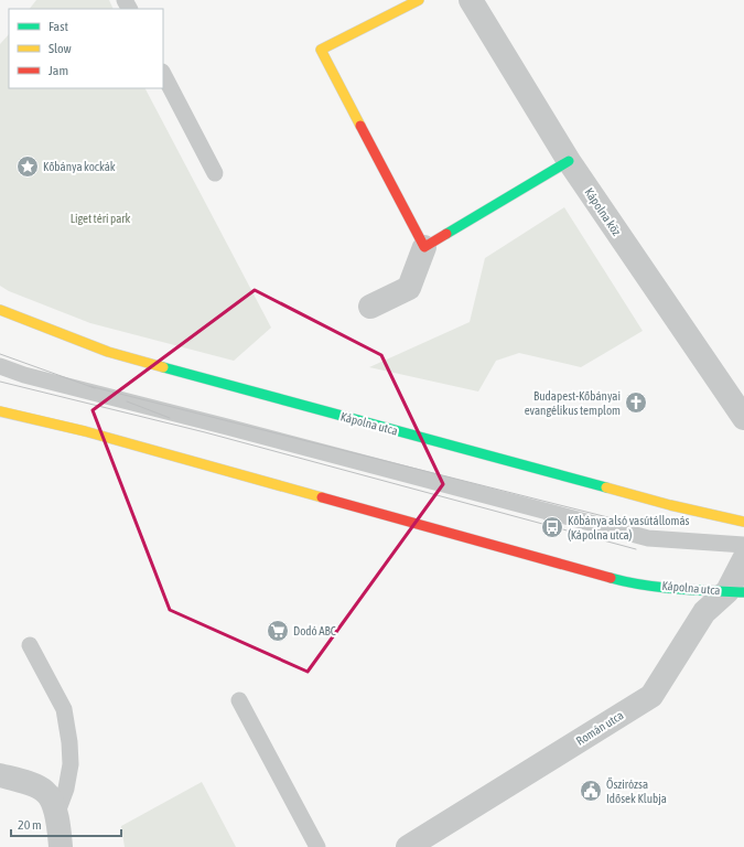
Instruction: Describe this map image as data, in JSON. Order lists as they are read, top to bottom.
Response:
{
  "streets": {
    "street": ["Kápolna köz", "Kápolna utca", "Román utca"]
  },
  "crossings": [
    ["Kápolna utca", "Román utca"]
  ],
  "parks": ["Liget téri park"],
  "places": {
    "place": ["Kőbánya kockák"],
    "church": ["Budapest-Kőbányai evangélikus templom"],
    "bus stop": ["Kőbánya alsó vasútállomás (Kápolna utca)"],
    "supermarket": ["Dodó ABC"],
    "public building": ["Őszirózsa Idősek Klubja"]
  },
  "legend": ["Fast", "Slow", "Jam"],
  "scale_bar": "20 m"
}
